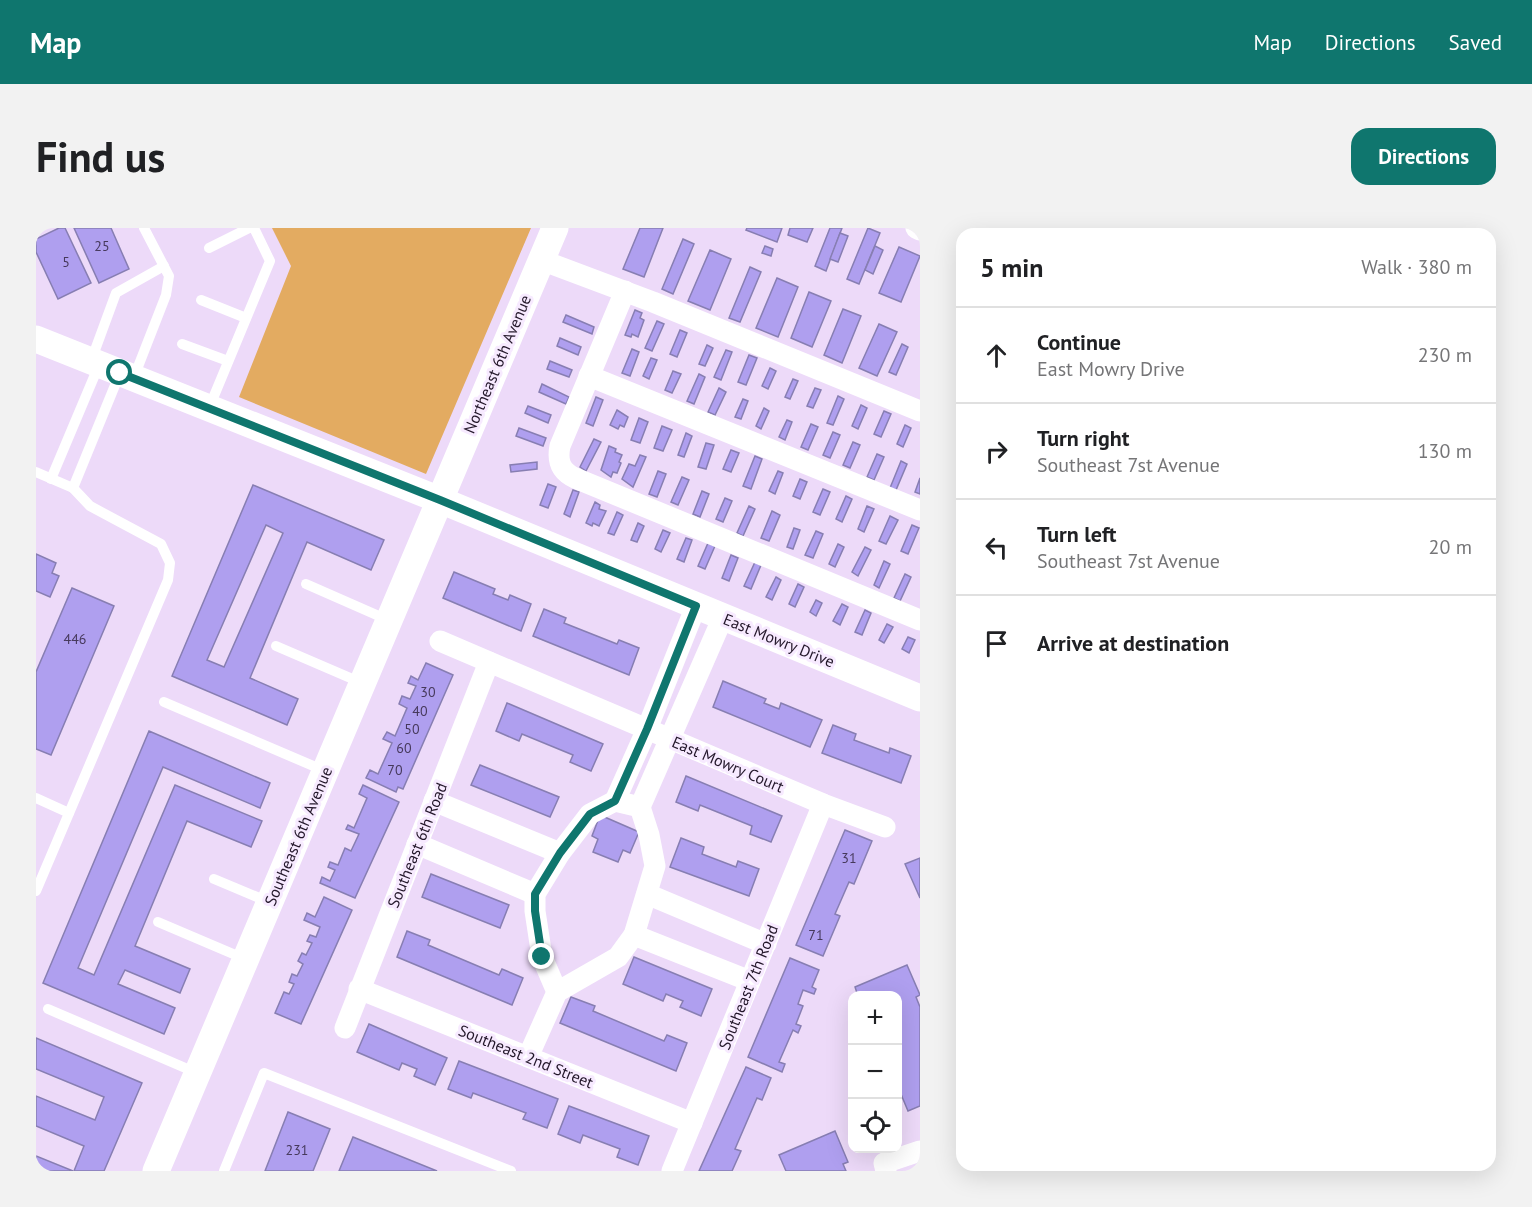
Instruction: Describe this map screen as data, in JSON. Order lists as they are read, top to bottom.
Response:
{
  "streets": {
    "street": [
      "Northeast 6th Avenue",
      "East Mowry Drive",
      "East Mowry Court",
      "Southeast 6th Avenue",
      "Southeast 6th Road",
      "Southeast 7th Road",
      "Southeast 2nd Street"
    ]
  },
  "crossings": [
    ["Northeast 6th Avenue", "East Mowry Drive"],
    ["Northeast 6th Avenue", "Southeast 6th Avenue"],
    ["East Mowry Drive", "Southeast 6th Avenue"],
    ["East Mowry Court", "Southeast 6th Road"],
    ["East Mowry Court", "Southeast 7th Road"],
    ["Southeast 6th Road", "Southeast 2nd Street"],
    ["Southeast 7th Road", "Southeast 2nd Street"]
  ],
  "house_numbers": [
    "25",
    "5",
    "446",
    "30",
    "40",
    "50",
    "60",
    "70",
    "31",
    "71",
    "231"
  ],
  "page": {
    "header": "Map",
    "nav": ["Map", "Directions", "Saved"],
    "buttons": "Directions",
    "title": "Find us",
    "heading": ["5 min", "Walk · 380 m"],
    "list": [
      ["Continue", "East Mowry Drive", "230 m"],
      ["Turn right", "Southeast 7st Avenue", "130 m"],
      ["Turn left", "Southeast 7st Avenue", "20 m"],
      "Arrive at destination"
    ],
    "map_buttons": ["+", "−"]
  }
}
